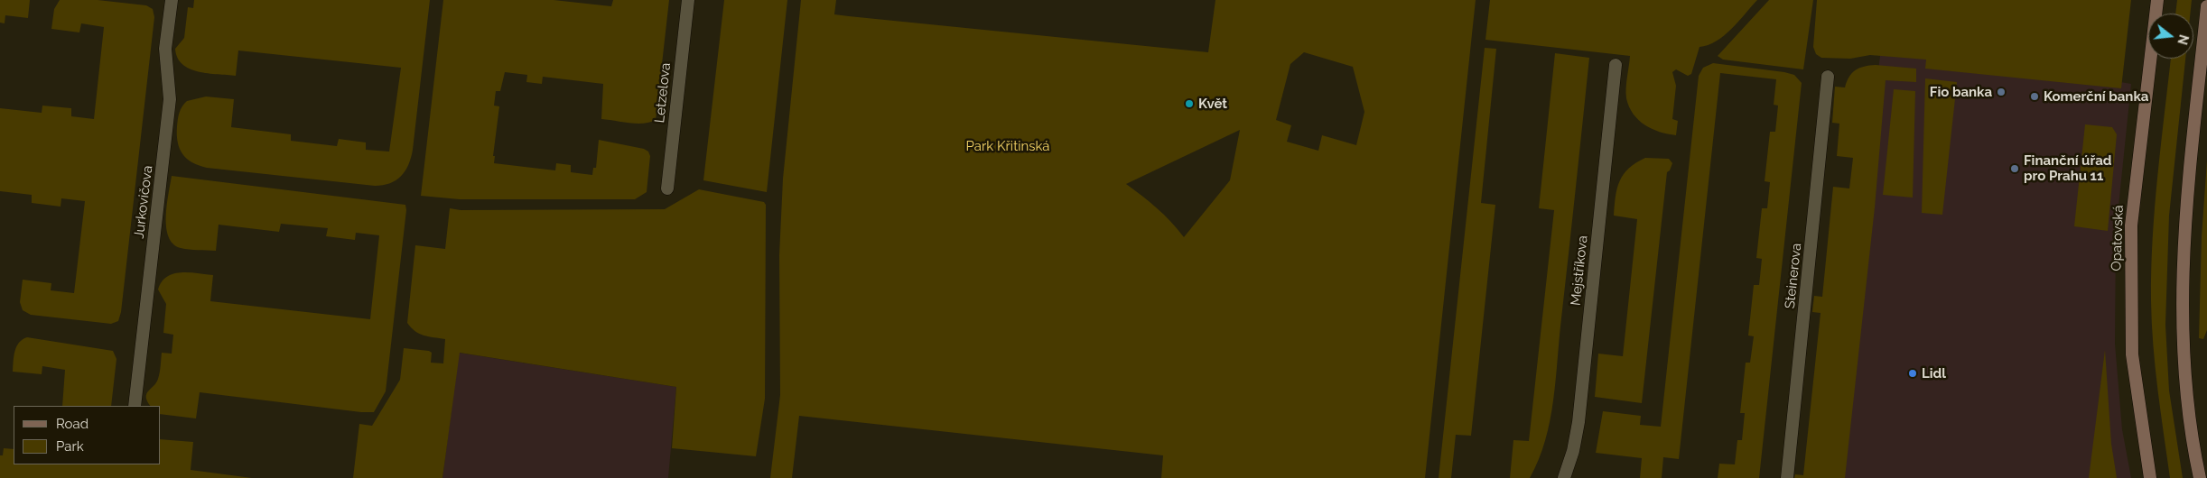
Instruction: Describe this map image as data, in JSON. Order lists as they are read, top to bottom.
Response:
{
  "streets": {
    "main road": ["Opatovská"],
    "street": [
      "Letzelova",
      "Jurkovičova",
      "Mejstříkova",
      "Steinerova"
    ]
  },
  "parks": ["Park Křitinská"],
  "places": [
    "Fio banka",
    "Komerční banka",
    "Květ",
    "Finanční úřad pro Prahu 11",
    "Lidl"
  ],
  "legend": ["Road", "Park"],
  "north": "right"
}
